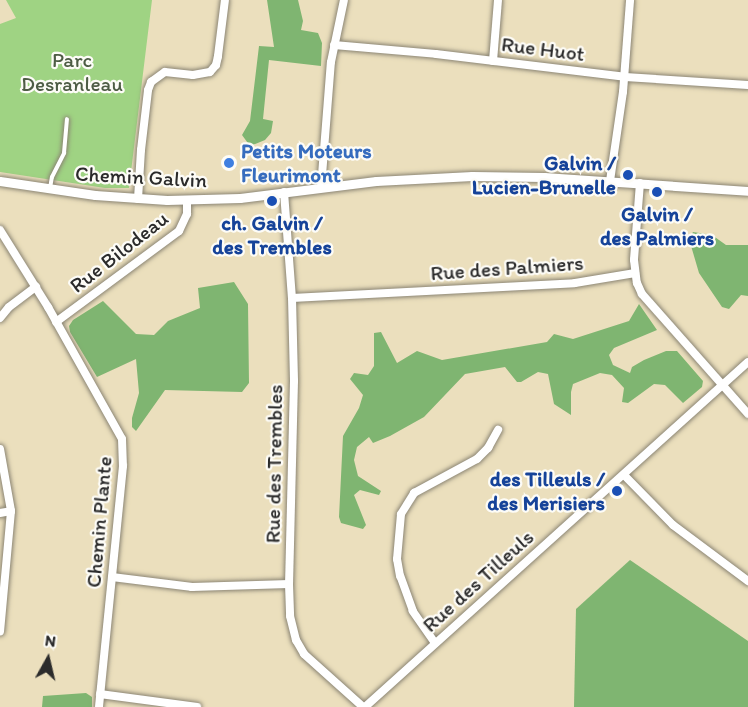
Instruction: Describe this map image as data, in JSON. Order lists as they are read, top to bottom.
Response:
{
  "streets": {
    "street": [
      "Rue Huot",
      "Chemin Galvin",
      "Rue Bilodeau",
      "Rue des Palmiers",
      "Rue des Trembles",
      "Chemin Plante",
      "Rue des Tilleuls"
    ]
  },
  "crossings": [
    ["Chemin Galvin", "Rue Bilodeau"],
    ["Chemin Galvin", "Rue des Trembles"],
    ["Rue Bilodeau", "Chemin Plante"],
    ["Rue des Palmiers", "Rue des Trembles"],
    ["Rue des Trembles", "Rue des Tilleuls"]
  ],
  "parks": ["Parc Desranleau"],
  "places": [
    "Petits Moteurs Fleurimont",
    "Galvin / Lucien-Brunelle",
    "Galvin / des Palmiers",
    "ch. Galvin / des Trembles",
    "des Tilleuls / des Merisiers"
  ],
  "north": "top"
}
